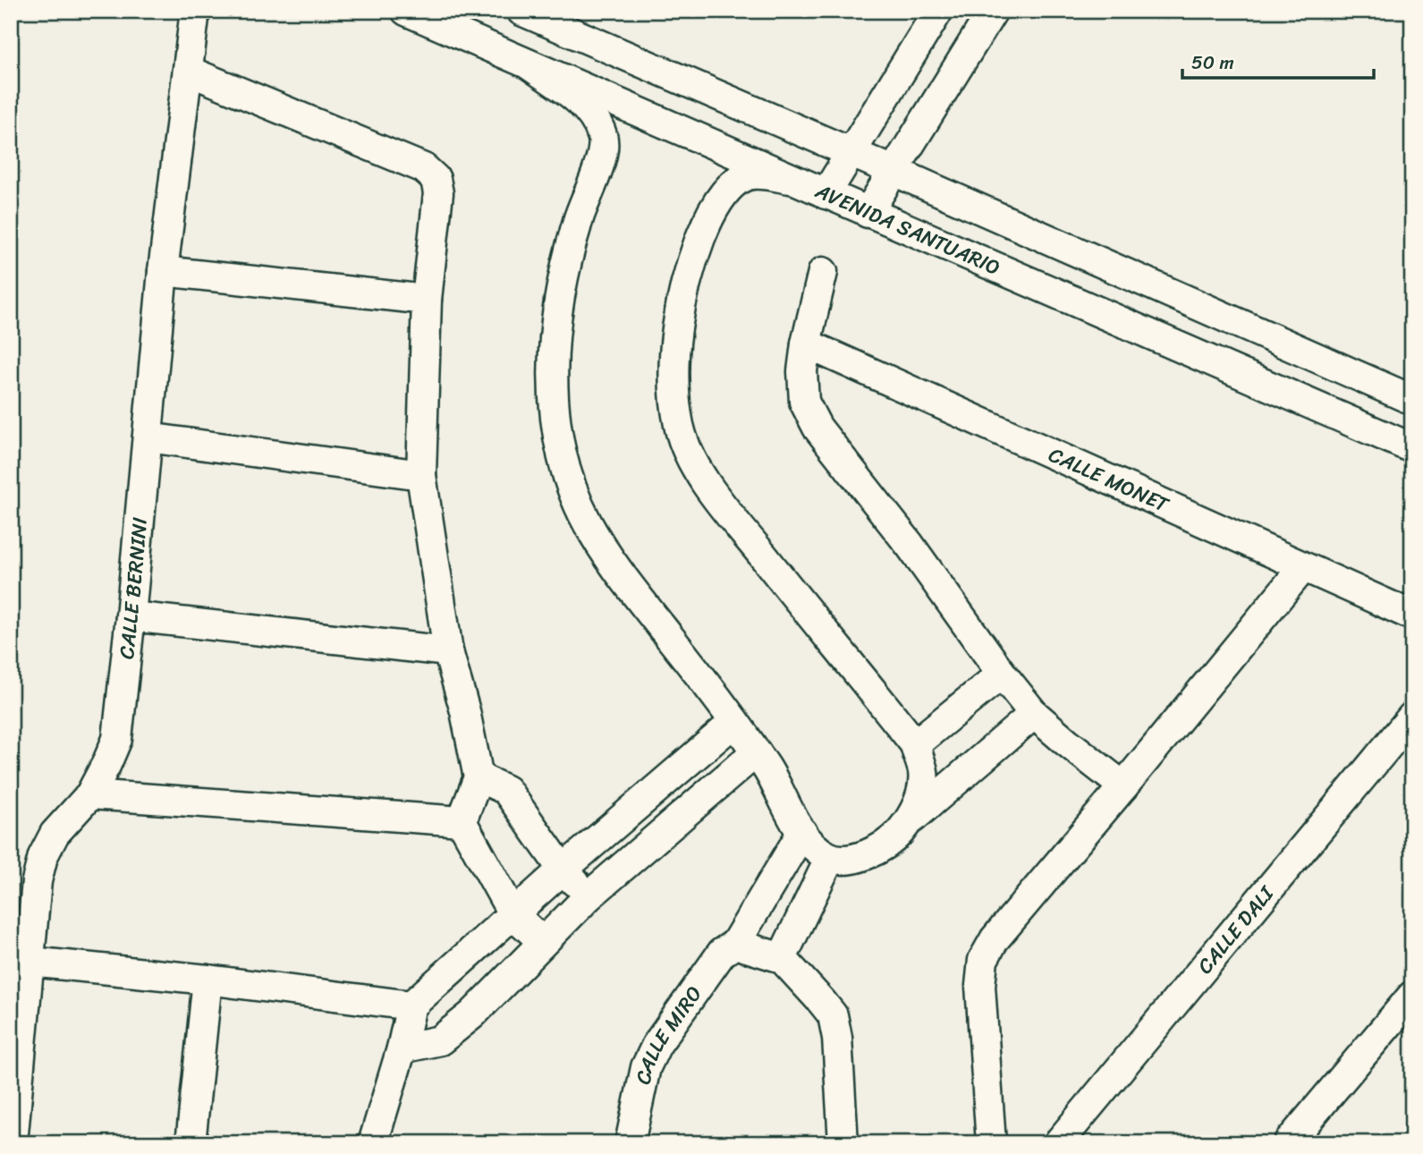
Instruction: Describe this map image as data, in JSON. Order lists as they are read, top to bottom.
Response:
{
  "streets": {
    "street": [
      "AVENIDA SANTUARIO",
      "CALLE MONET",
      "CALLE BERNINI",
      "CALLE DALI",
      "CALLE MIRO"
    ]
  },
  "scale_bar": "50 m"
}
